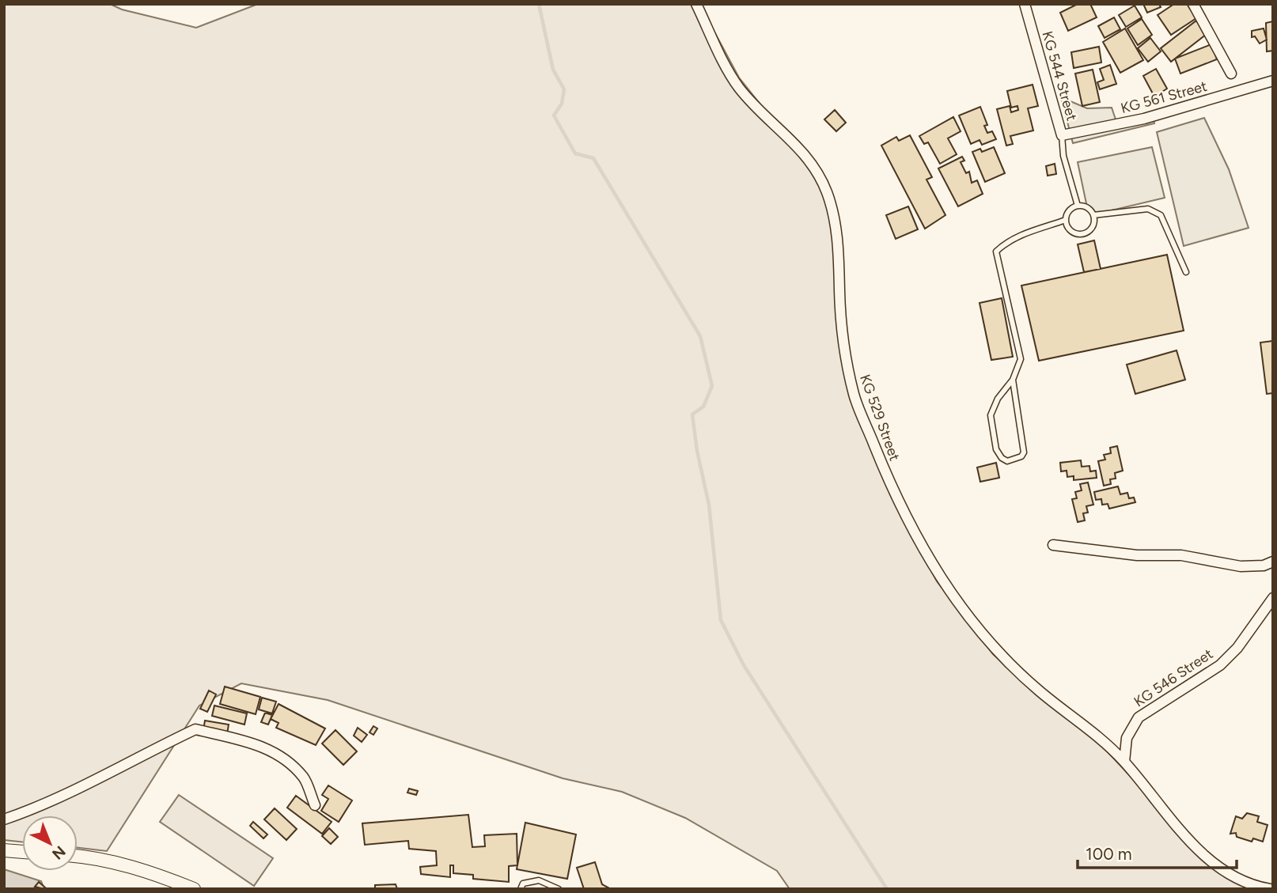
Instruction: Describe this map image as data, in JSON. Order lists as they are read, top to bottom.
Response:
{
  "streets": {
    "street": [
      "KG 544 Street",
      "KG 561 Street",
      "KG 529 Street",
      "KG 546 Street"
    ]
  },
  "crossings": [
    ["KG 544 Street", "KG 561 Street"],
    ["KG 529 Street", "KG 546 Street"]
  ],
  "scale_bar": "100 m",
  "north": "bottom right"
}
